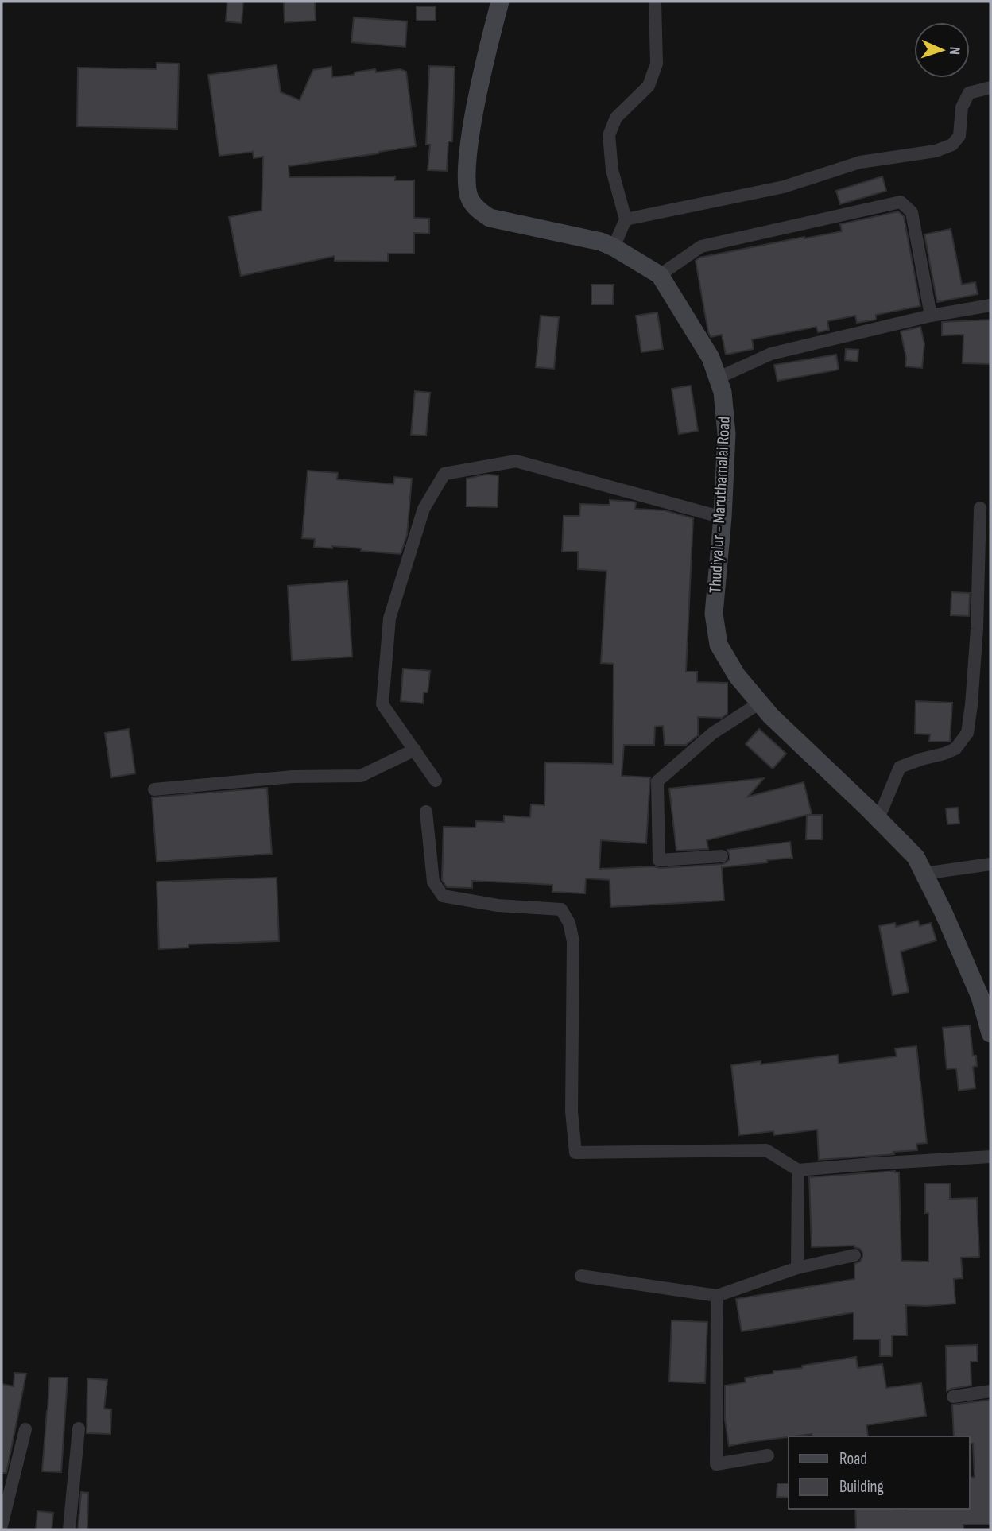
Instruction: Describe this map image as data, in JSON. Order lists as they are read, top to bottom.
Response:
{
  "streets": {
    "main road": ["Thudiyalur - Maruthamalai Road"]
  },
  "legend": ["Road", "Building"],
  "north": "right"
}
